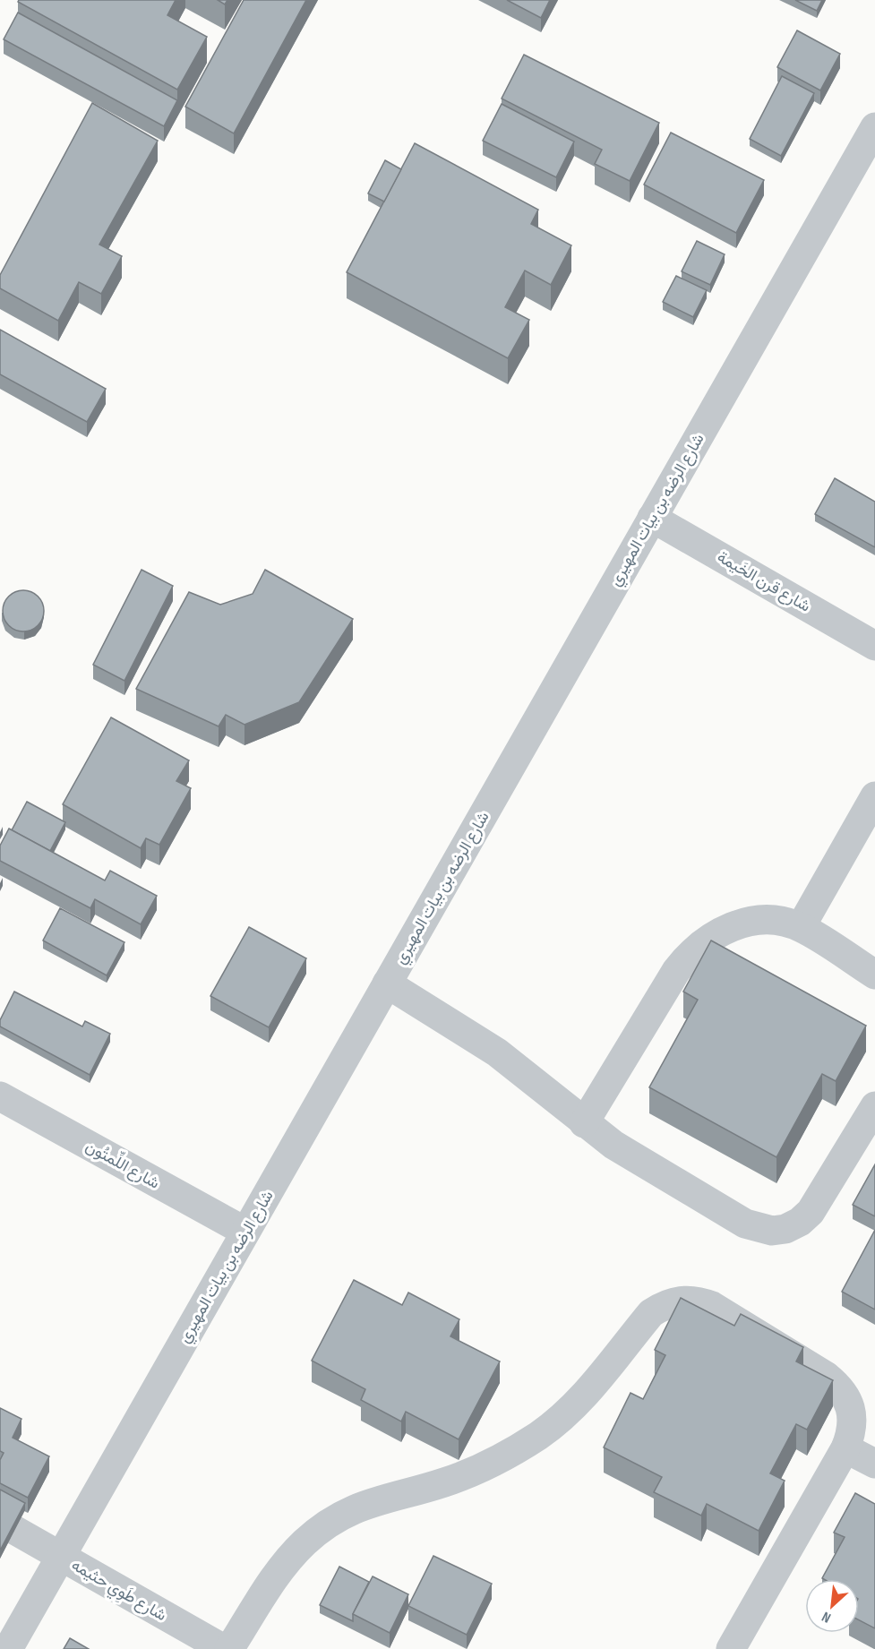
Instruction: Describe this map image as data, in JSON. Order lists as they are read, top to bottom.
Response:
{
  "streets": {
    "street": [
      "شارع الرضه بن بيات المهيري",
      "شارع قرن الخَيمة",
      "شارع اللِّمتُون",
      "شارع طَوِي حثيمه"
    ]
  },
  "crossings": [
    ["شارع الرضه بن بيات المهيري", "شارع قرن الخَيمة"],
    ["شارع الرضه بن بيات المهيري", "شارع اللِّمتُون"],
    ["شارع الرضه بن بيات المهيري", "شارع طَوِي حثيمه"]
  ],
  "north": "bottom left"
}
